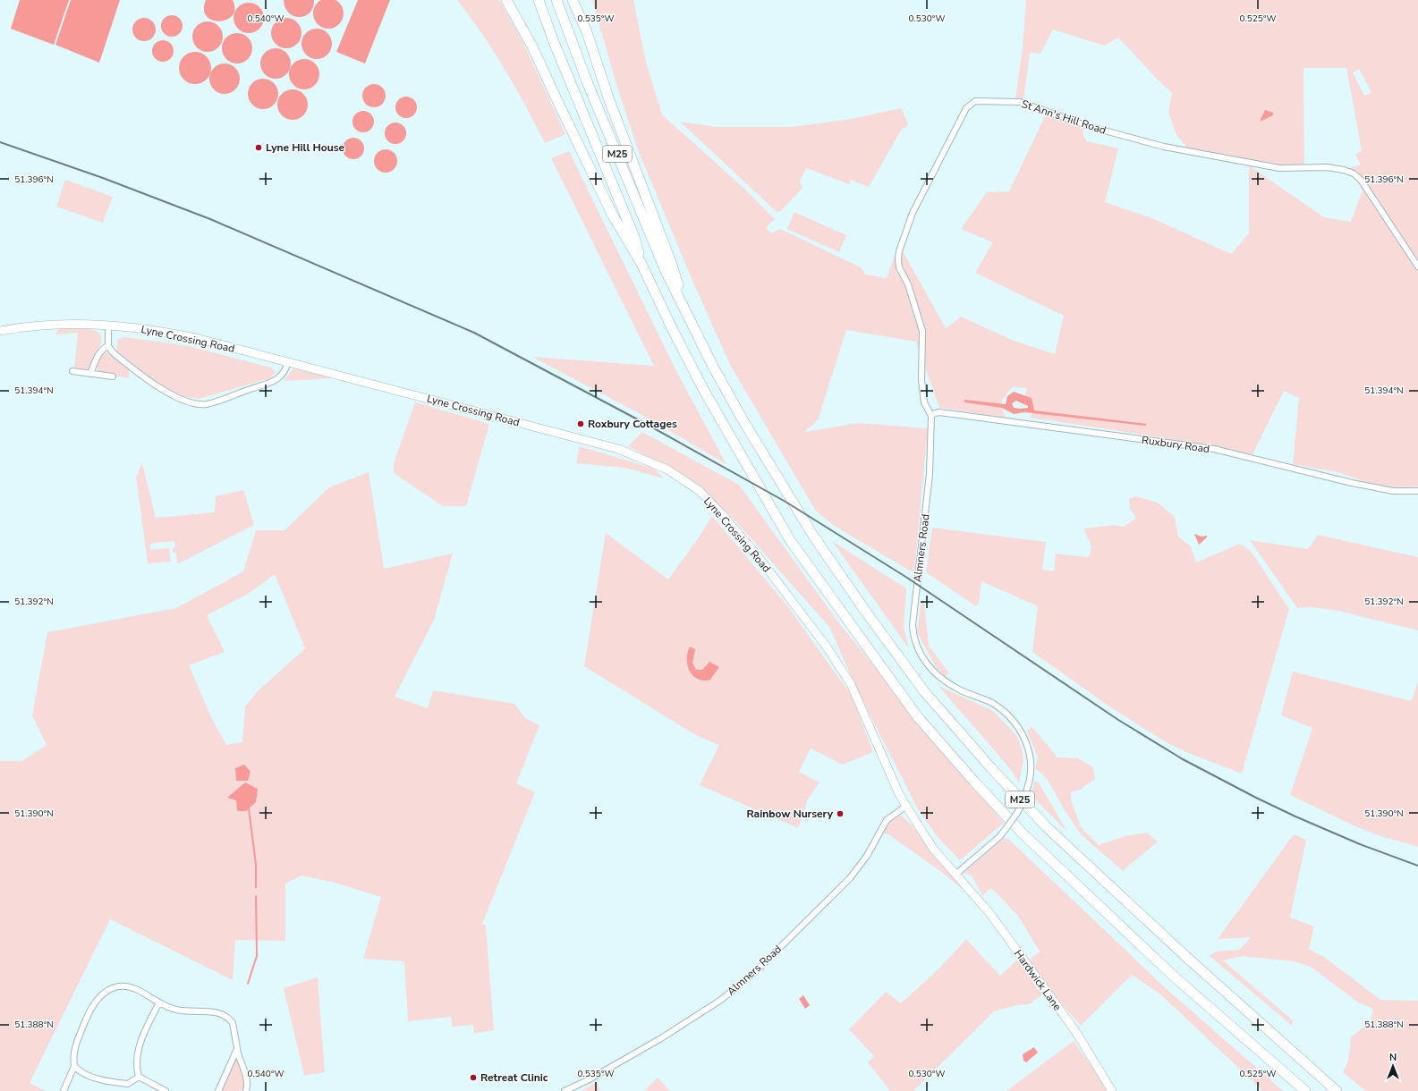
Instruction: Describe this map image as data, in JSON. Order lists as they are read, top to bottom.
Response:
{
  "streets": {
    "highway": ["M25"],
    "street": [
      "St Ann's Hill Road",
      "Lyne Crossing Road",
      "Ruxbury Road",
      "Almners Road",
      "Hardwick Lane"
    ]
  },
  "crossings": [
    ["St Ann's Hill Road", "Ruxbury Road"],
    ["St Ann's Hill Road", "Almners Road"],
    ["Lyne Crossing Road", "Almners Road"],
    ["Lyne Crossing Road", "Hardwick Lane"],
    ["Ruxbury Road", "Almners Road"],
    ["Almners Road", "Hardwick Lane"]
  ],
  "places": [
    "Lyne Hill House",
    "Roxbury Cottages",
    "Rainbow Nursery",
    "Retreat Clinic"
  ],
  "north": "top",
  "coordinates": [
    "0.540°W",
    "0.535°W",
    "0.530°W",
    "0.525°W",
    "51.396°N",
    "51.394°N",
    "51.392°N",
    "51.390°N",
    "51.388°N"
  ]
}
